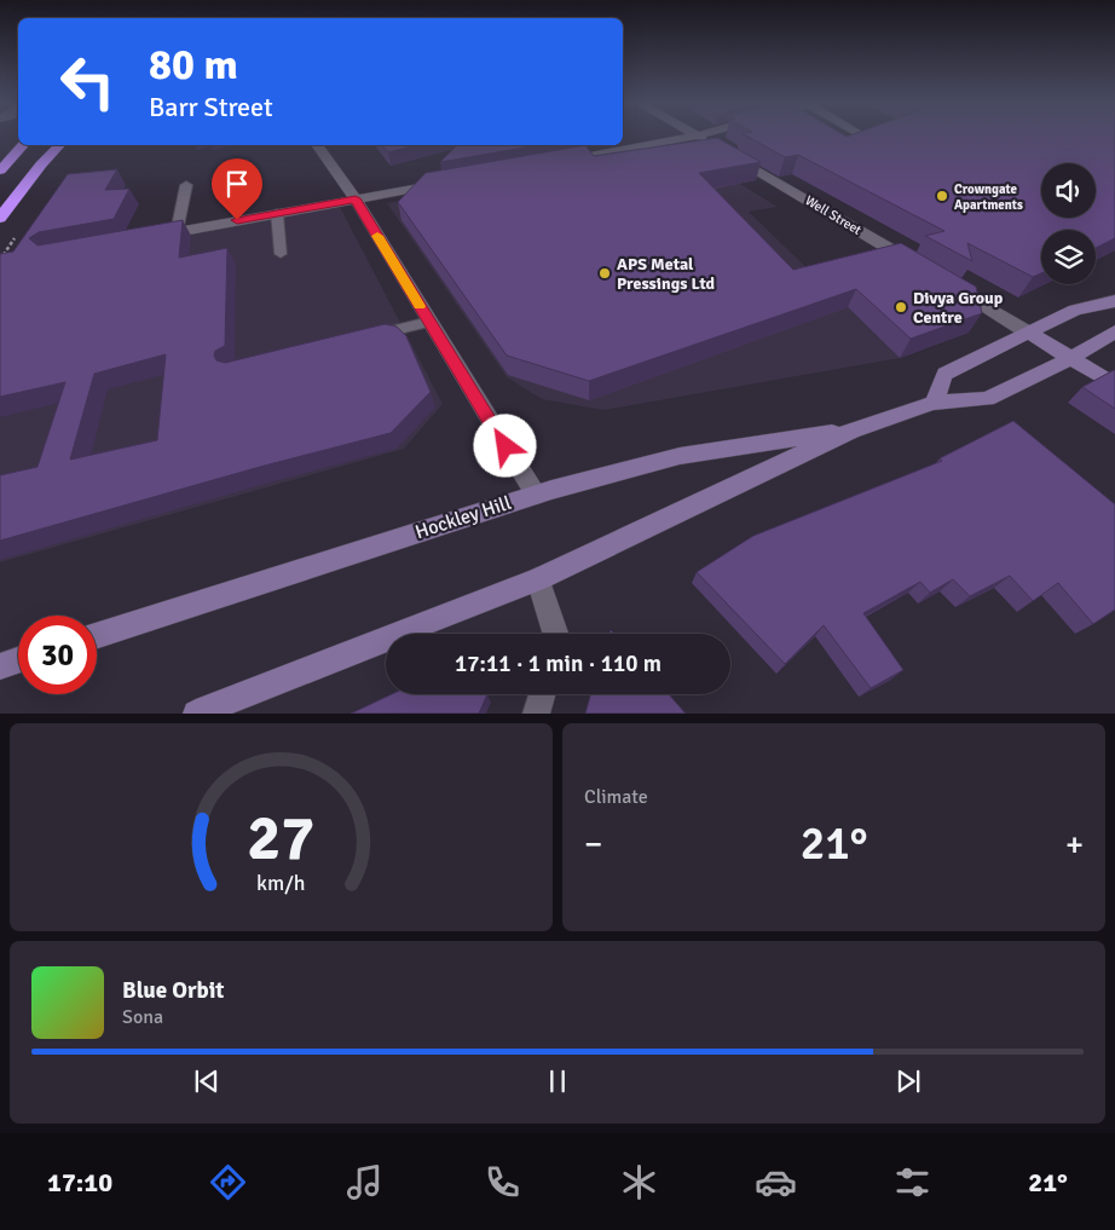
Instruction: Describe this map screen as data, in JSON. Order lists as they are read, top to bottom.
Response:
{
  "streets": {
    "main road": ["Hockley Hill"],
    "street": ["Well Street"]
  },
  "places": ["Crowngate Apartments", "APS Metal Pressings Ltd", "Divya Group Centre"],
  "page": {
    "turn": ["80 m", "Barr Street"],
    "limit": "30",
    "trip": "17:11 · 1 min · 110 m",
    "tile": "Climate",
    "heat": ["−", "21°", "+"],
    "song": ["Blue Orbit", "Sona"],
    "tabs": ["17:10", "21°"],
    "gauge": ["27", "km/h"]
  }
}
